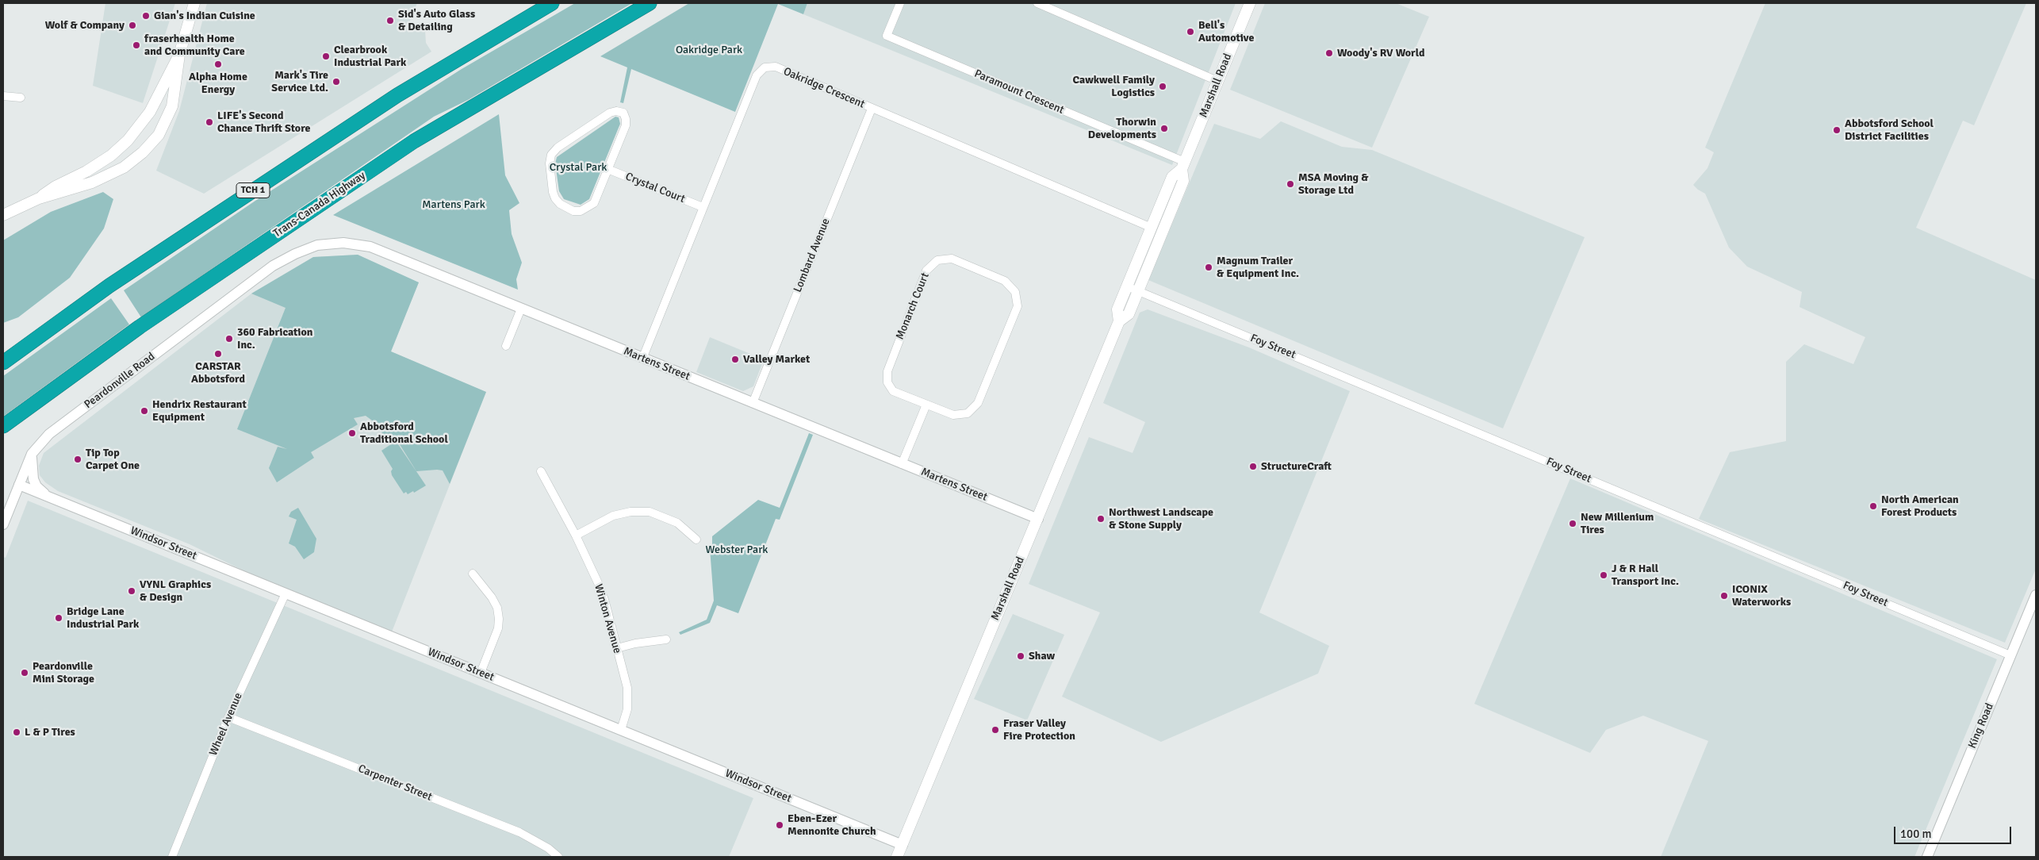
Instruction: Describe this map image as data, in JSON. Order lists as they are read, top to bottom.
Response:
{
  "streets": {
    "highway": ["TCH 1", "Trans-Canada Highway"],
    "main road": ["Marshall Road"],
    "street": [
      "Oakridge Crescent",
      "Paramount Crescent",
      "Crystal Court",
      "Lombard Avenue",
      "Monarch Court",
      "Foy Street",
      "Martens Street",
      "Peardonville Road",
      "Windsor Street",
      "Winton Avenue",
      "Wheel Avenue",
      "King Road",
      "Carpenter Street"
    ]
  },
  "crossings": [
    ["Marshall Road", "Oakridge Crescent"],
    ["Marshall Road", "Paramount Crescent"],
    ["Marshall Road", "Foy Street"],
    ["Marshall Road", "Martens Street"],
    ["Marshall Road", "Windsor Street"],
    ["Oakridge Crescent", "Crystal Court"],
    ["Oakridge Crescent", "Lombard Avenue"],
    ["Oakridge Crescent", "Martens Street"],
    ["Lombard Avenue", "Martens Street"],
    ["Foy Street", "King Road"],
    ["Martens Street", "Peardonville Road"],
    ["Peardonville Road", "Windsor Street"],
    ["Windsor Street", "Winton Avenue"],
    ["Windsor Street", "Wheel Avenue"],
    ["Wheel Avenue", "Carpenter Street"]
  ],
  "parks": [
    "Oakridge Park",
    "Crystal Park",
    "Martens Park",
    "Webster Park"
  ],
  "places": [
    "Gian's Indian Cuisine",
    "Sid's Auto Glass & Detailing",
    "Wolf & Company",
    "Bell's Automotive",
    "fraserhealth Home and Community Care",
    "Woody's RV World",
    "Clearbrook Industrial Park",
    "Alpha Home Energy",
    "Mark's Tire Service Ltd.",
    "Cawkwell Family Logistics",
    "LIFE's Second Chance Thrift Store",
    "Thorwin Developments",
    "Abbotsford School District Facilities",
    "MSA Moving & Storage Ltd",
    "Magnum Trailer & Equipment Inc.",
    "360 Fabrication Inc.",
    "CARSTAR Abbotsford",
    "Valley Market",
    "Hendrix Restaurant Equipment",
    "Abbotsford Traditional School",
    "Tip Top Carpet One",
    "StructureCraft",
    "North American Forest Products",
    "Northwest Landscape & Stone Supply",
    "New Millenium Tires",
    "J & R Hall Transport Inc.",
    "VYNL Graphics & Design",
    "ICONIX Waterworks",
    "Bridge Lane Industrial Park",
    "Shaw",
    "Peardonville Mini Storage",
    "Fraser Valley Fire Protection",
    "L & P Tires",
    "Eben-Ezer Mennonite Church"
  ],
  "scale_bar": "100 m"
}
